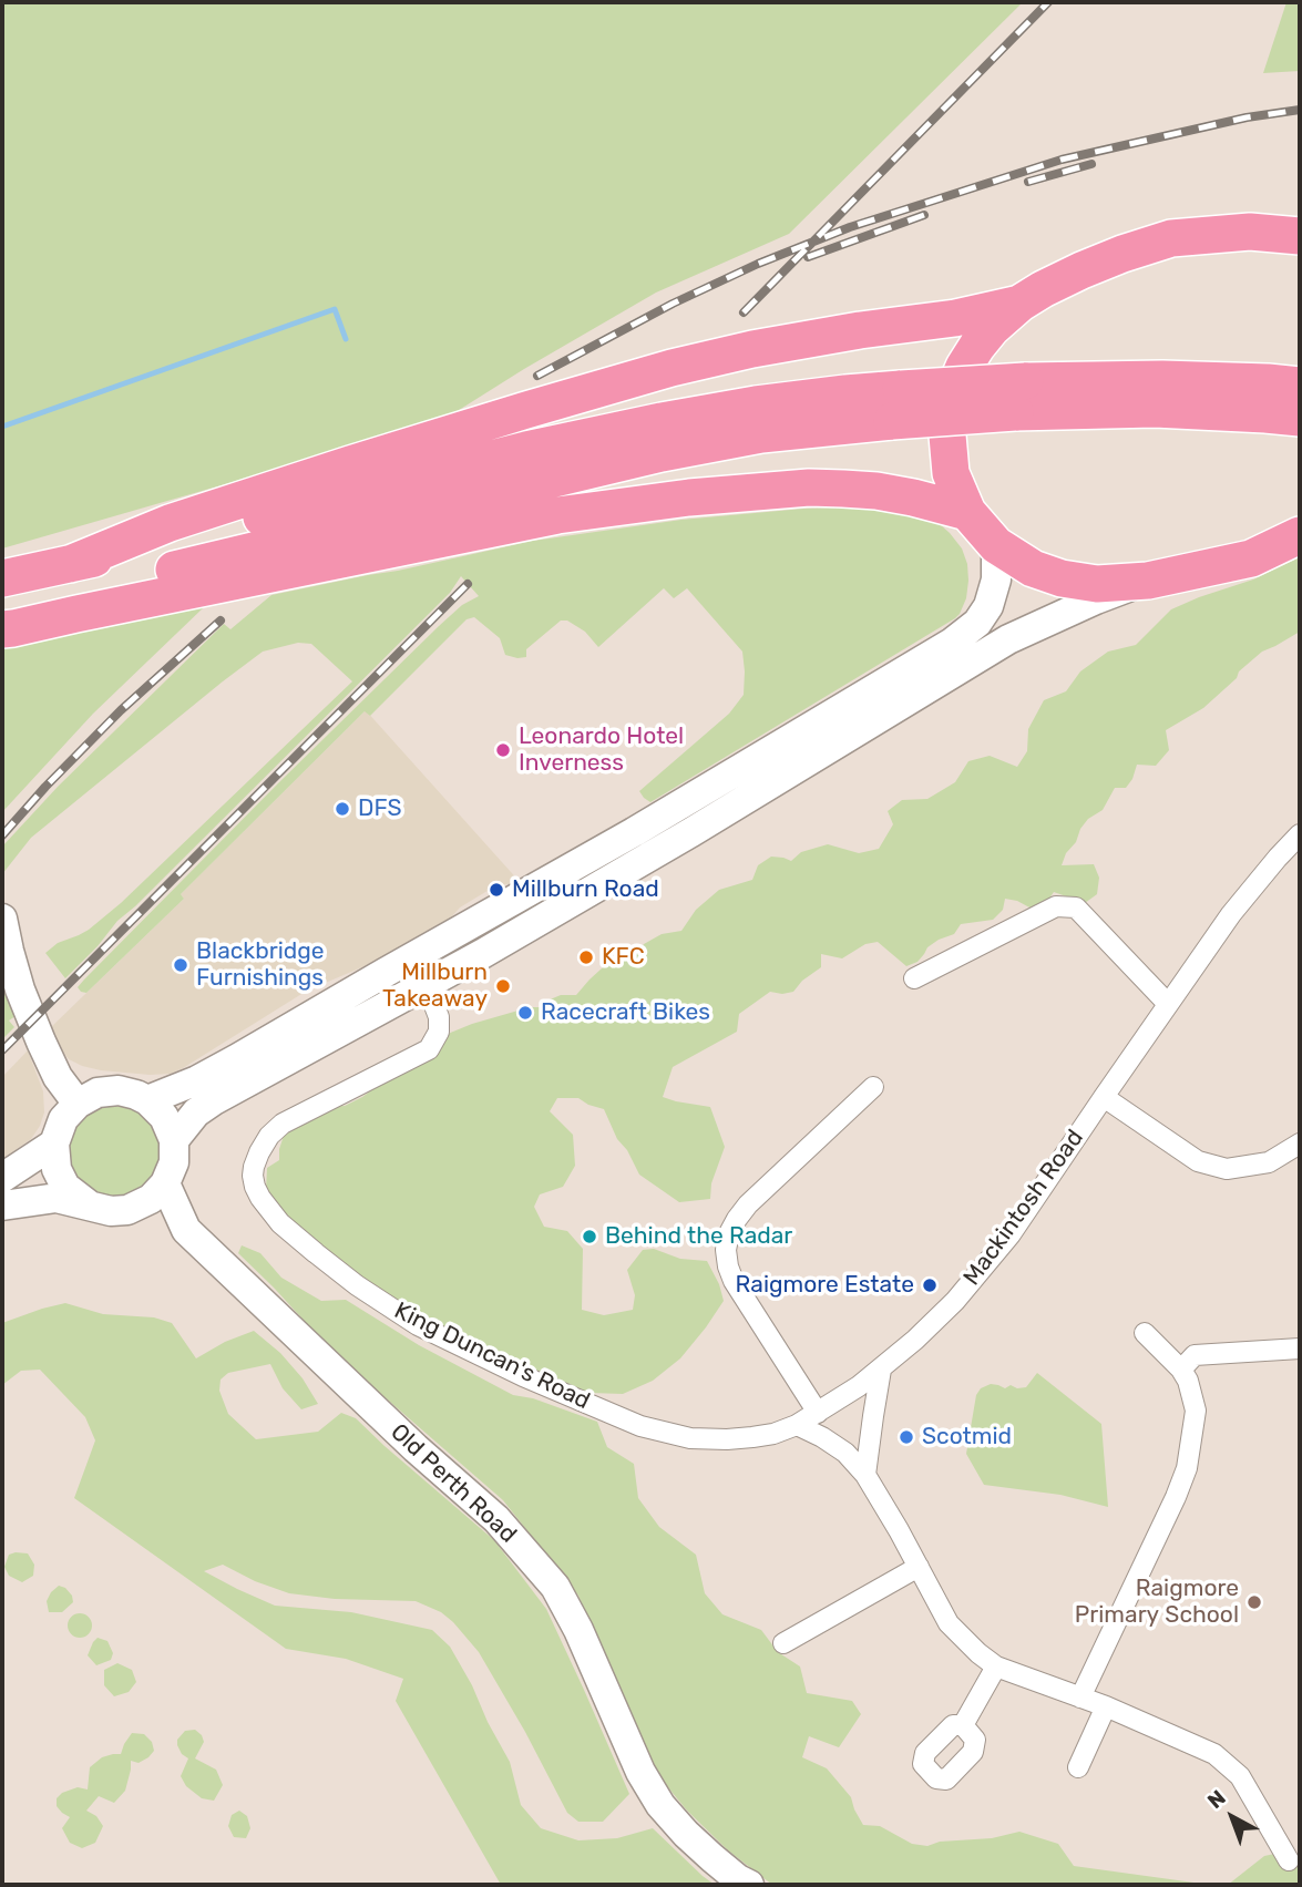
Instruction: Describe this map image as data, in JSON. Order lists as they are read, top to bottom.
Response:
{
  "streets": {
    "main road": ["Old Perth Road"],
    "street": ["Mackintosh Road", "King Duncan's Road"]
  },
  "crossings": [
    ["Mackintosh Road", "King Duncan's Road"]
  ],
  "places": [
    "Leonardo Hotel Inverness",
    "DFS",
    "Millburn Road",
    "KFC",
    "Blackbridge Furnishings",
    "Millburn Takeaway",
    "Racecraft Bikes",
    "Behind the Radar",
    "Raigmore Estate",
    "Scotmid",
    "Raigmore Primary School"
  ],
  "north": "top left"
}
